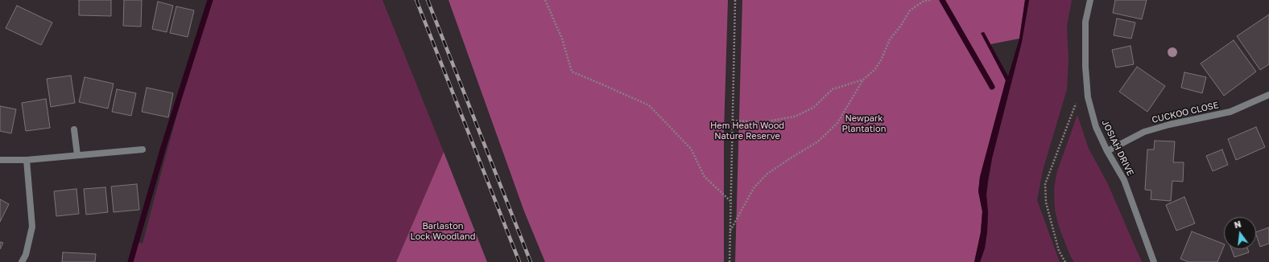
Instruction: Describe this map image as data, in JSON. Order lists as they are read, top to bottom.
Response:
{
  "streets": {
    "street": ["CUCKOO CLOSE", "JOSIAH DRIVE"]
  },
  "crossings": [
    ["CUCKOO CLOSE", "JOSIAH DRIVE"]
  ],
  "parks": ["Newpark Plantation", "Hem Heath Wood Nature Reserve", "Barlaston Lock Woodland"],
  "north": "top"
}
